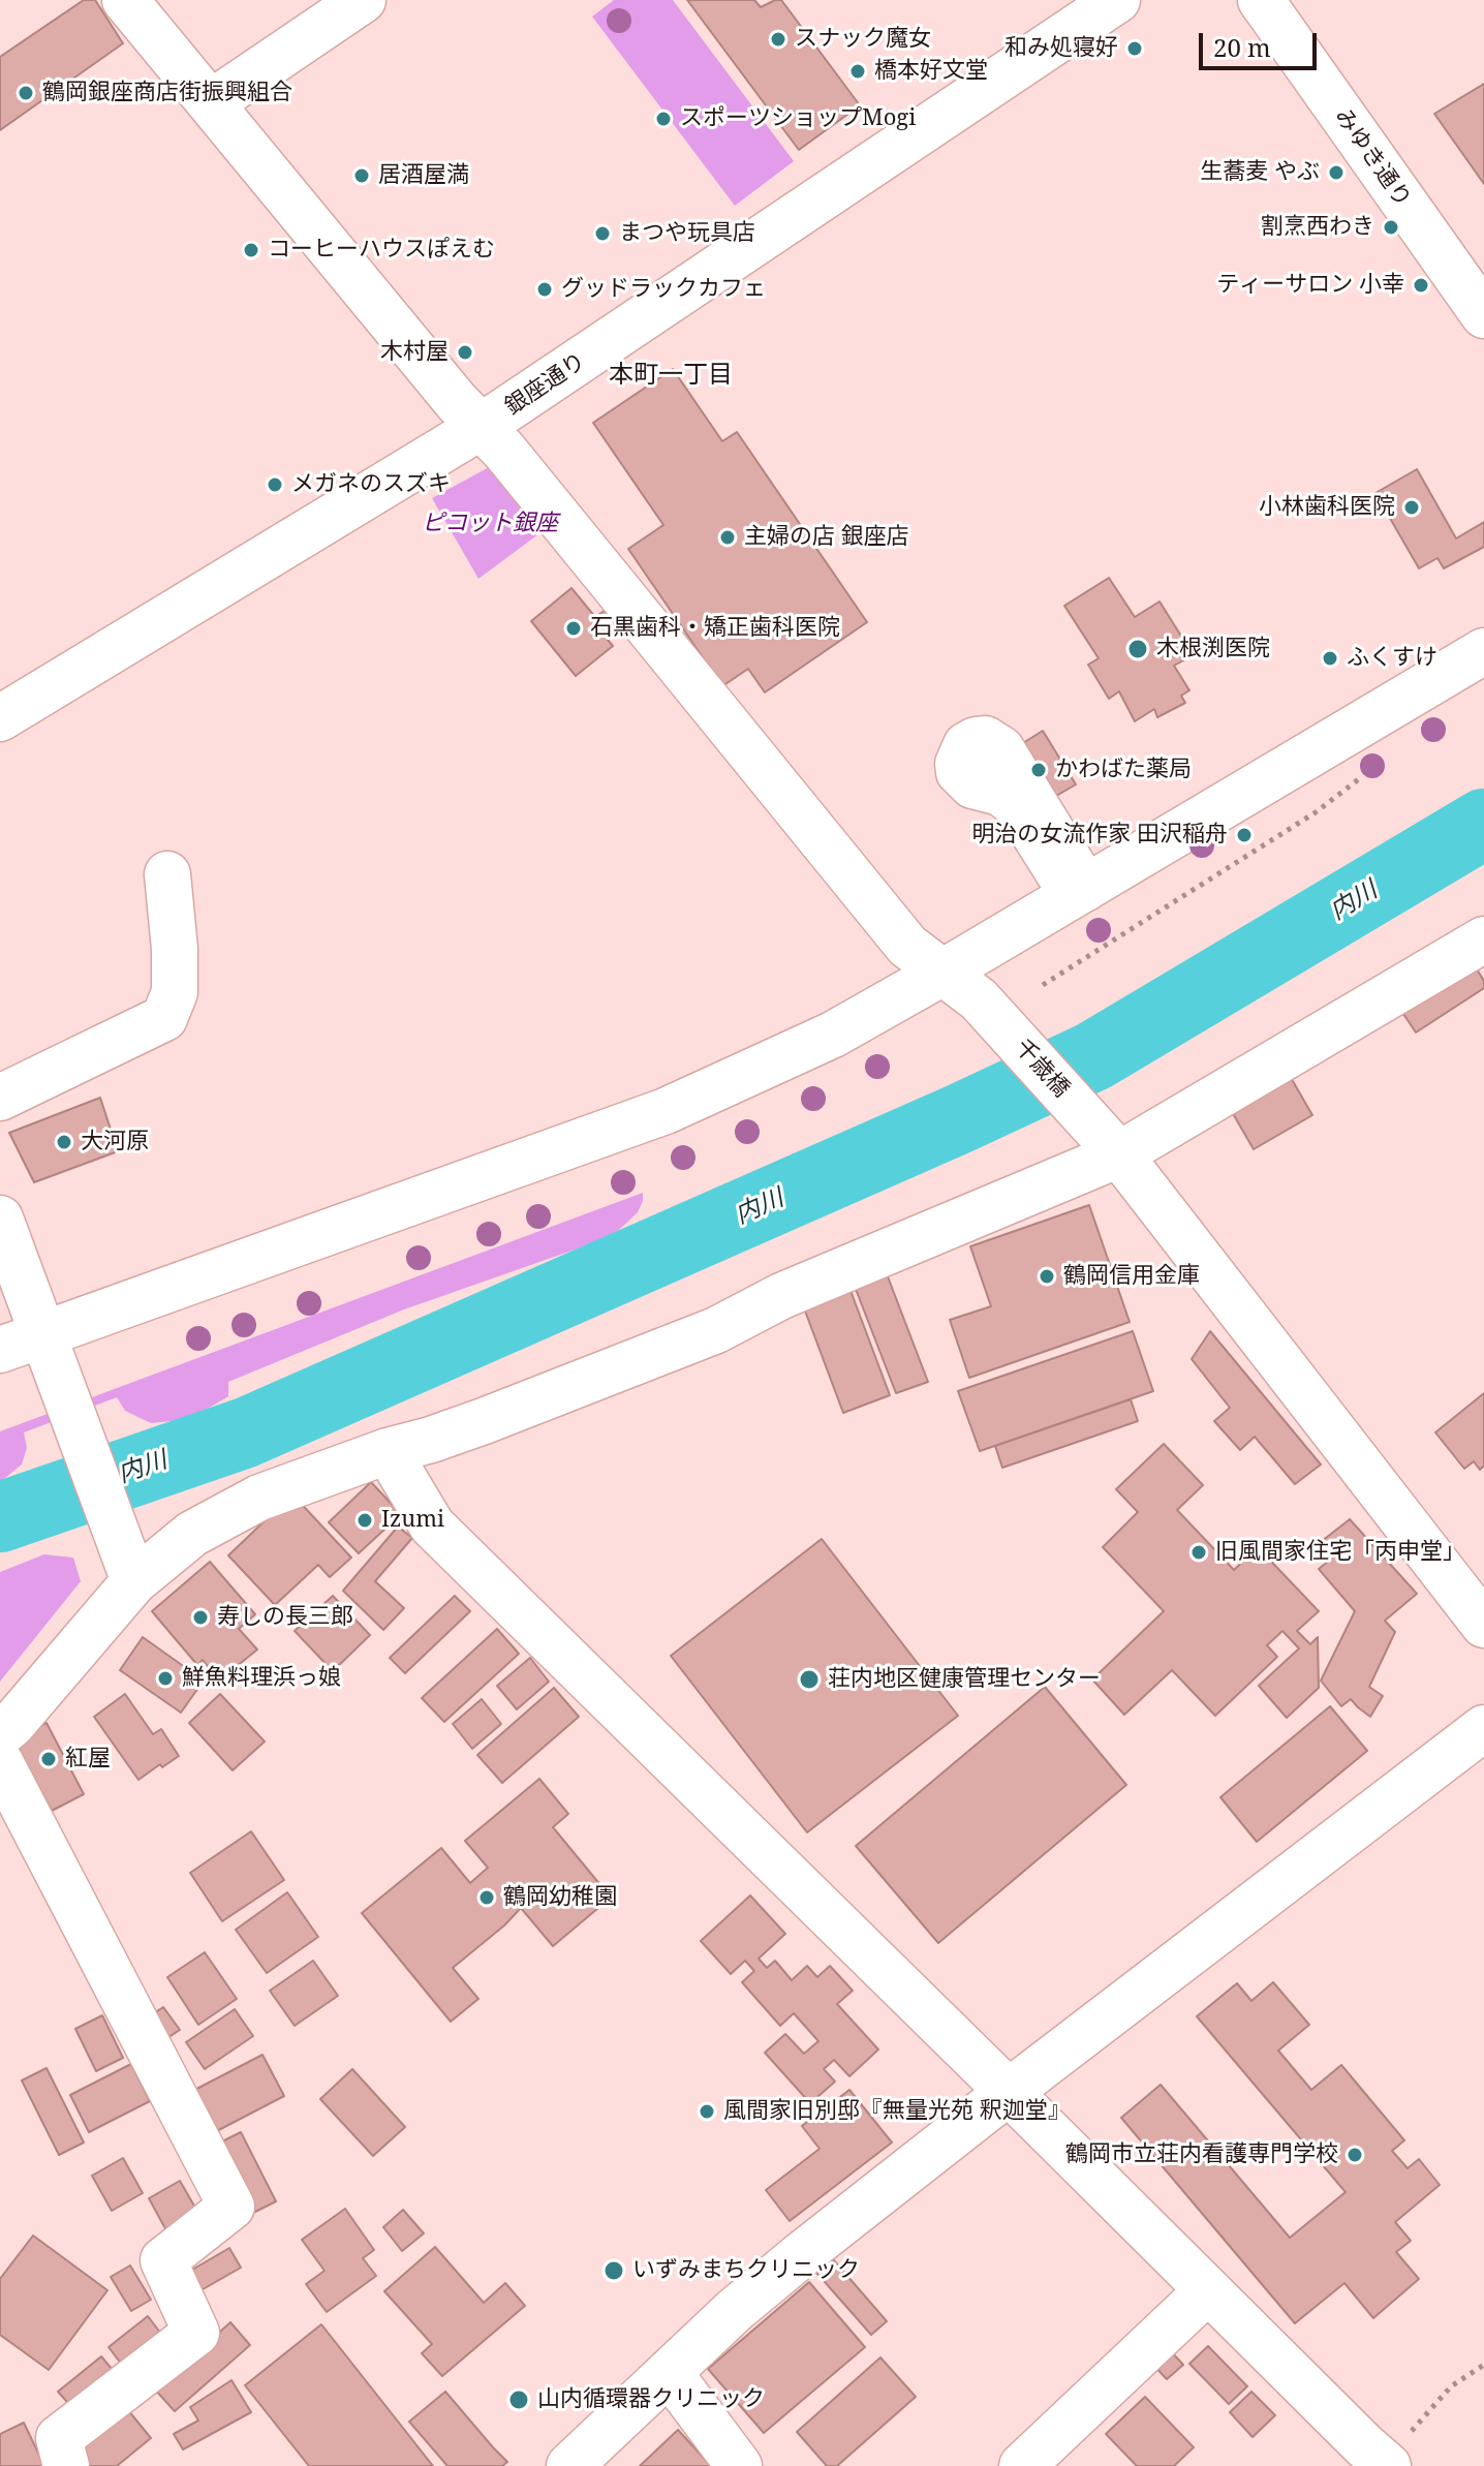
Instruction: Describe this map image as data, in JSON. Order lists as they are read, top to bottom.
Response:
{
  "streets": {
    "street": ["みゆき通り", "銀座通り", "千歳橋"]
  },
  "crossings": [
    ["銀座通り", "千歳橋"]
  ],
  "districts": ["本町一丁目"],
  "water": ["内川"],
  "parks": ["ピコット銀座"],
  "places": [
    "スナック魔女",
    "和み処寝好",
    "橋本好文堂",
    "鶴岡銀座商店街振興組合",
    "スポーツショップMogi",
    "生蕎麦 やぶ",
    "居酒屋満",
    "割烹西わき",
    "まつや玩具店",
    "コーヒーハウスぽえむ",
    "ティーサロン 小幸",
    "グッドラックカフェ",
    "木村屋",
    "メガネのスズキ",
    "小林歯科医院",
    "主婦の店 銀座店",
    "石黒歯科・矯正歯科医院",
    "木根渕医院",
    "ふくすけ",
    "かわばた薬局",
    "明治の女流作家 田沢稲舟",
    "大河原",
    "鶴岡信用金庫",
    "Izumi",
    "旧風間家住宅「丙申堂」",
    "寿しの長三郎",
    "鮮魚料理浜っ娘",
    "荘内地区健康管理センター",
    "紅屋",
    "鶴岡幼稚園",
    "風間家旧別邸『無量光苑 釈迦堂』",
    "鶴岡市立荘内看護専門学校",
    "いずみまちクリニック",
    "山内循環器クリニック"
  ],
  "scale_bar": "20 m"
}
